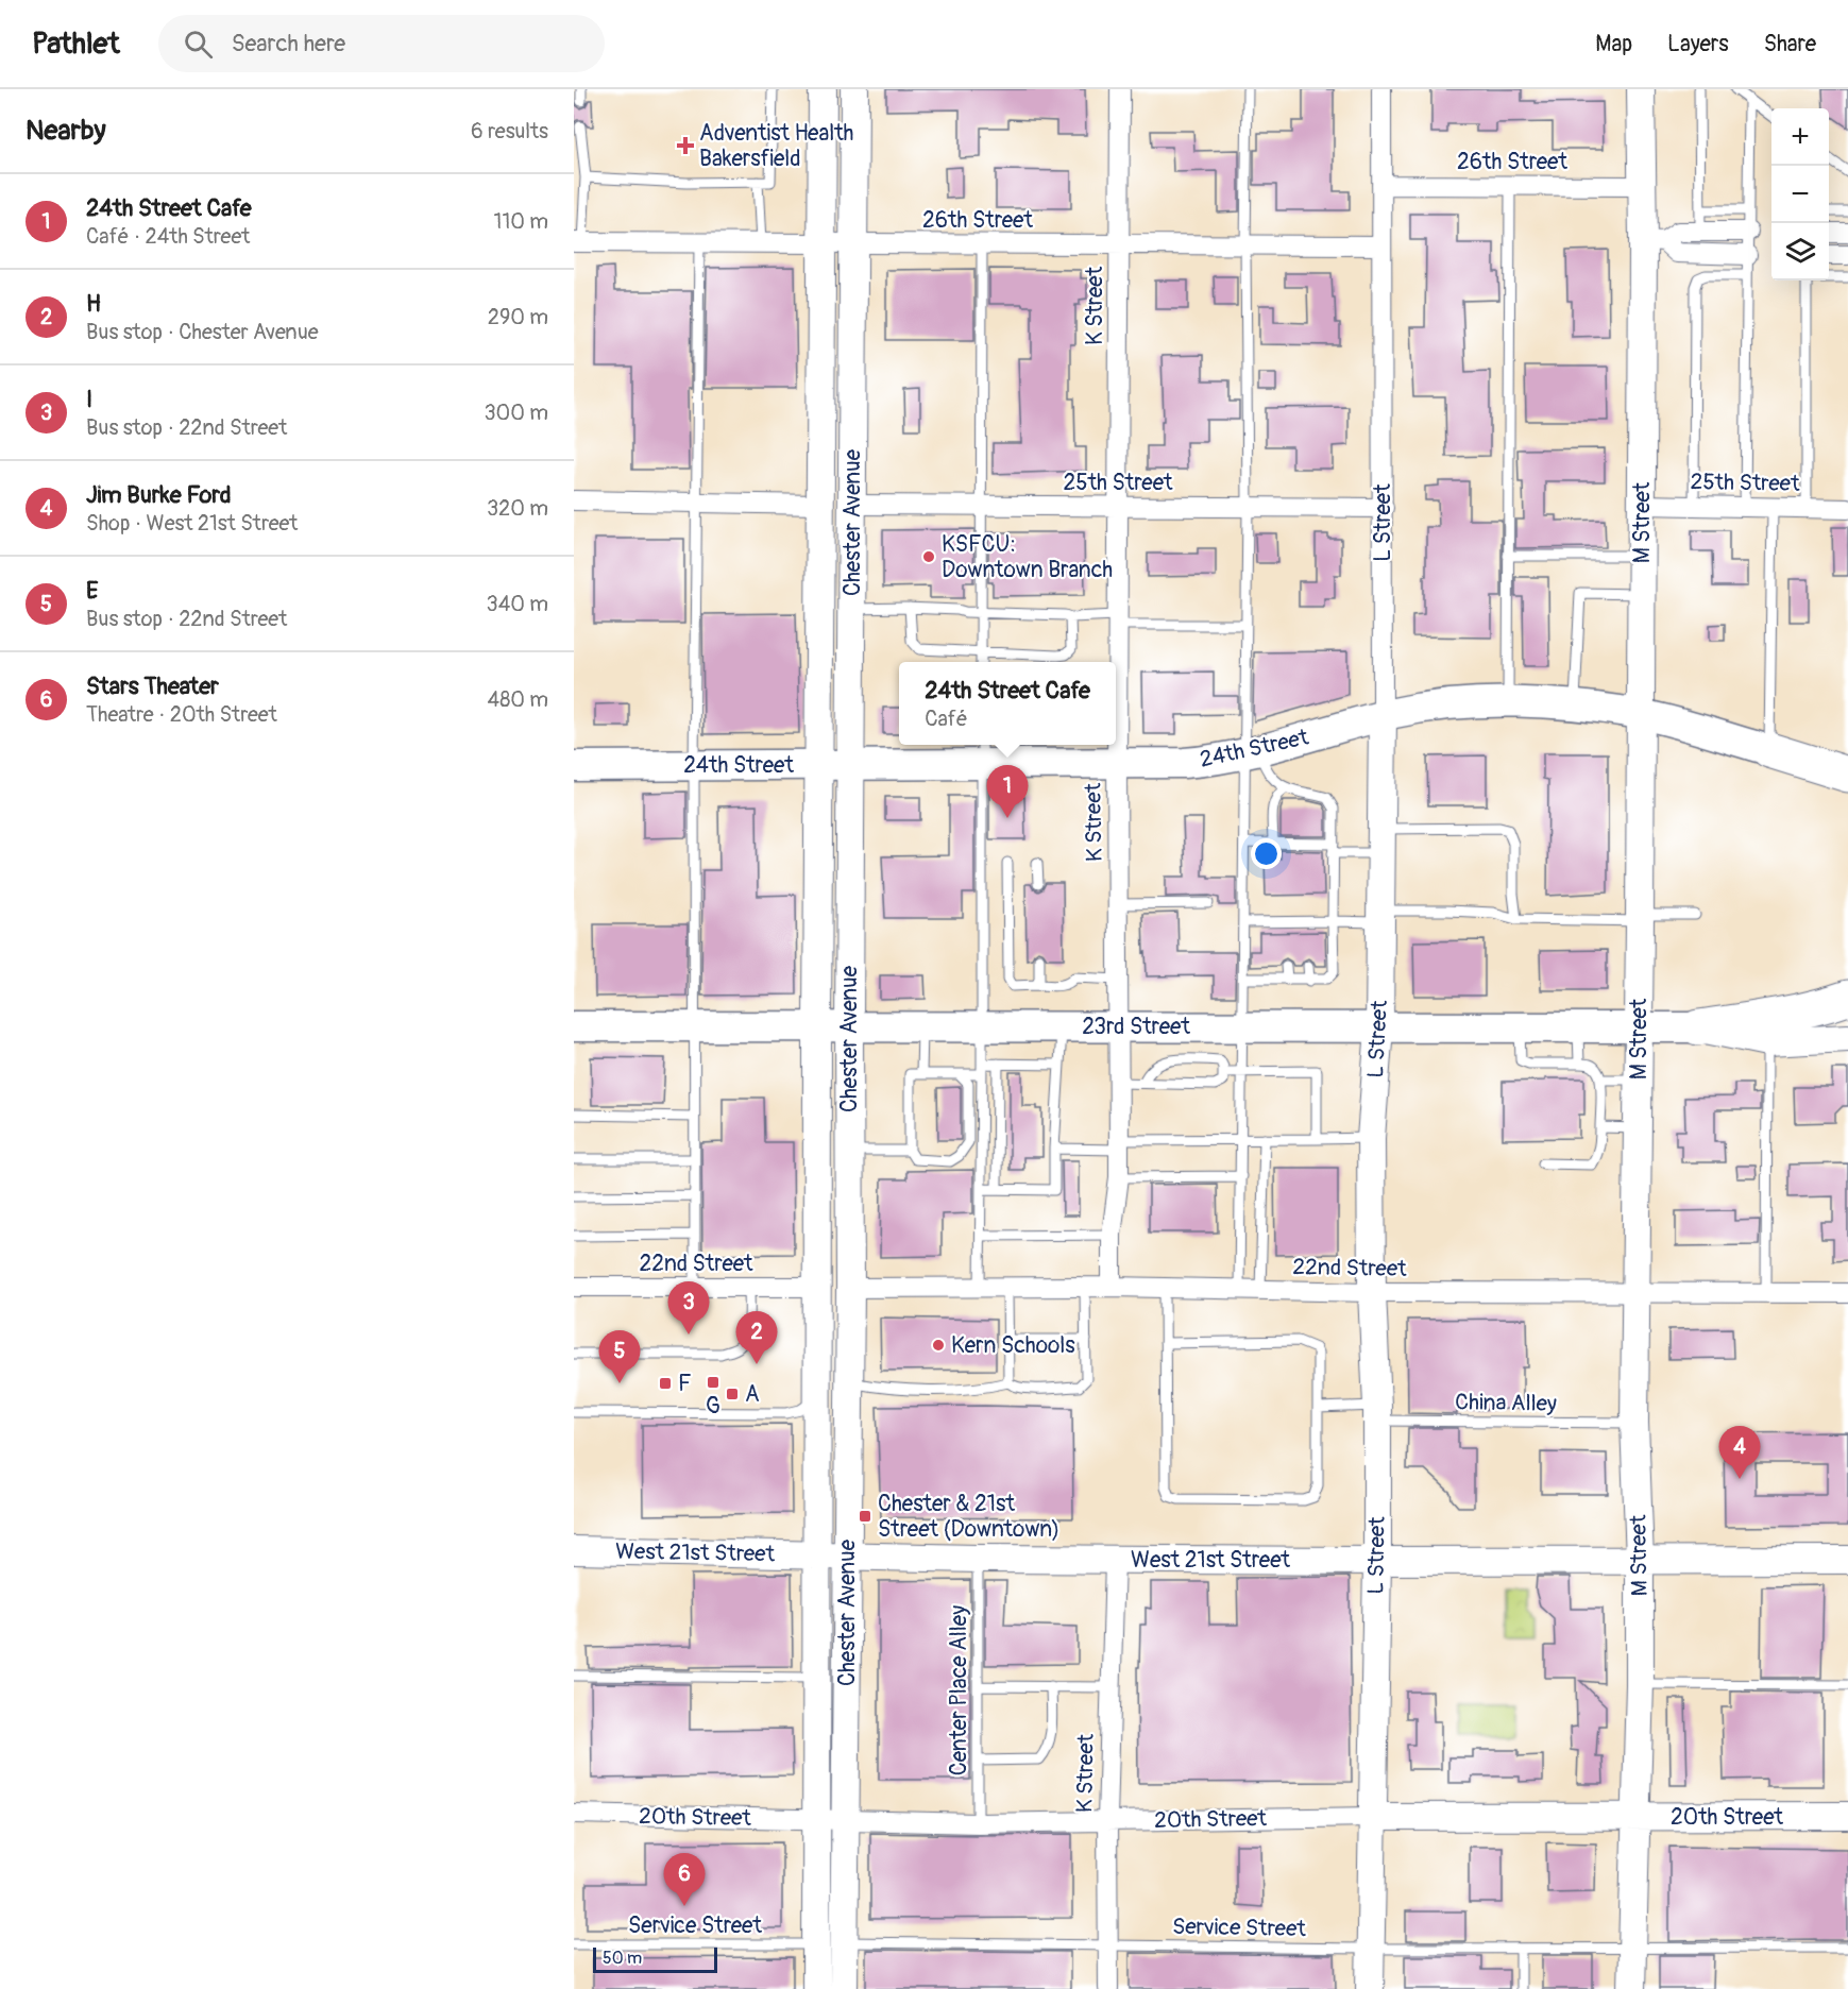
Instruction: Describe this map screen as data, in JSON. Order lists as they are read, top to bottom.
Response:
{
  "streets": {
    "main road": ["24th Street", "23rd Street"],
    "street": [
      "26th Street",
      "K Street",
      "25th Street",
      "Chester Avenue",
      "L Street",
      "M Street",
      "22nd Street",
      "West 21st Street",
      "20th Street"
    ],
    "lane": ["China Alley", "Center Place Alley", "Service Street"]
  },
  "crossings": [
    ["26th Street", "K Street"],
    ["26th Street", "Chester Avenue"],
    ["26th Street", "L Street"],
    ["26th Street", "M Street"],
    ["K Street", "25th Street"],
    ["K Street", "24th Street"],
    ["K Street", "23rd Street"],
    ["K Street", "22nd Street"],
    ["K Street", "West 21st Street"],
    ["K Street", "20th Street"],
    ["K Street", "Service Street"],
    ["25th Street", "Chester Avenue"],
    ["25th Street", "L Street"],
    ["25th Street", "M Street"],
    ["Chester Avenue", "24th Street"],
    ["Chester Avenue", "23rd Street"],
    ["Chester Avenue", "22nd Street"],
    ["Chester Avenue", "West 21st Street"],
    ["Chester Avenue", "20th Street"],
    ["Chester Avenue", "Service Street"],
    ["L Street", "24th Street"],
    ["L Street", "23rd Street"],
    ["L Street", "22nd Street"],
    ["L Street", "China Alley"],
    ["L Street", "West 21st Street"],
    ["L Street", "20th Street"],
    ["L Street", "Service Street"],
    ["M Street", "24th Street"],
    ["M Street", "23rd Street"],
    ["M Street", "22nd Street"],
    ["M Street", "China Alley"],
    ["M Street", "West 21st Street"],
    ["M Street", "20th Street"],
    ["M Street", "Service Street"],
    ["West 21st Street", "Center Place Alley"],
    ["Center Place Alley", "20th Street"]
  ],
  "places": {
    "health": ["Adventist Health Bakersfield"],
    "other": ["KSFCU: Downtown Branch", "Kern Schools"],
    "transit": [
      "G",
      "F",
      "A",
      "Chester & 21st Street (Downtown)"
    ]
  },
  "scale_bar": "50 m",
  "page": {
    "header": "Pathlet",
    "search": "Search here",
    "nav": ["Map", "Layers", "Share"],
    "heading": ["Nearby", "6 results"],
    "map_buttons": ["+", "−"],
    "list": [
      {
        "mark": "1",
        "name": "24th Street Cafe",
        "note": "Café · 24th Street",
        "value": "110 m"
      },
      {
        "mark": "2",
        "name": "H",
        "note": "Bus stop · Chester Avenue",
        "value": "290 m"
      },
      {
        "mark": "3",
        "name": "I",
        "note": "Bus stop · 22nd Street",
        "value": "300 m"
      },
      {
        "mark": "4",
        "name": "Jim Burke Ford",
        "note": "Shop · West 21st Street",
        "value": "320 m"
      },
      {
        "mark": "5",
        "name": "E",
        "note": "Bus stop · 22nd Street",
        "value": "340 m"
      },
      {
        "mark": "6",
        "name": "Stars Theater",
        "note": "Theatre · 20th Street",
        "value": "480 m"
      }
    ],
    "popup": ["24th Street Cafe", "Café"],
    "pins": [
      "1",
      "3",
      "2",
      "5",
      "4",
      "6"
    ],
    "scale": "50 m"
  }
}
